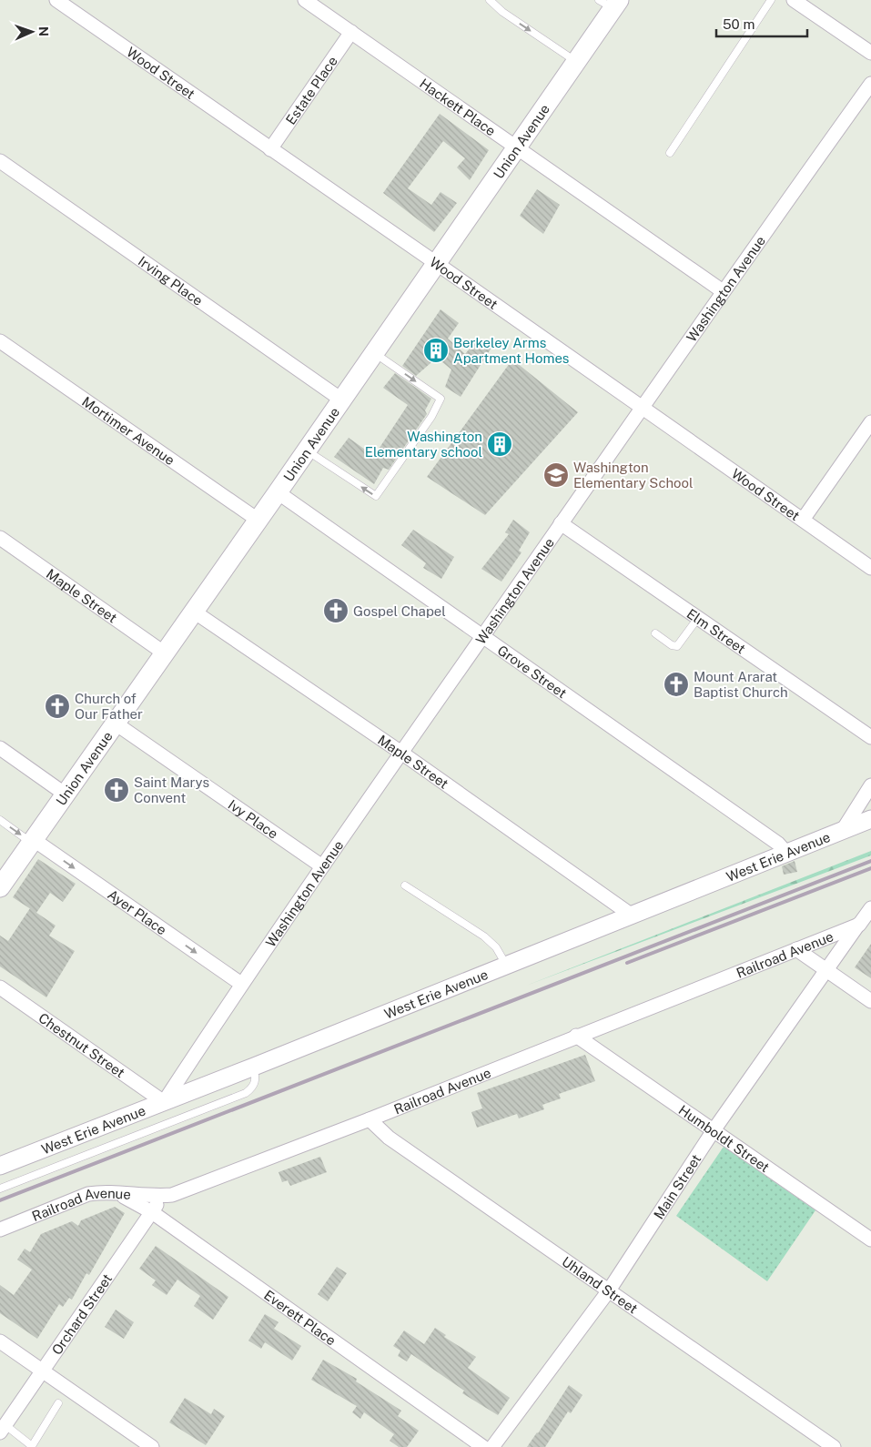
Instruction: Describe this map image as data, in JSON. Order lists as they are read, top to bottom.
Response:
{
  "streets": {
    "main road": ["Union Avenue"],
    "street": [
      "Wood Street",
      "Estate Place",
      "Hackett Place",
      "Irving Place",
      "Washington Avenue",
      "Mortimer Avenue",
      "Maple Street",
      "Elm Street",
      "Grove Street",
      "Ivy Place",
      "West Erie Avenue",
      "Ayer Place",
      "Railroad Avenue",
      "Chestnut Street",
      "Humboldt Street",
      "Main Street",
      "Uhland Street",
      "Orchard Street",
      "Everett Place"
    ]
  },
  "crossings": [
    ["Wood Street", "Estate Place"],
    ["Wood Street", "Union Avenue"],
    ["Wood Street", "Washington Avenue"],
    ["Estate Place", "Hackett Place"],
    ["Hackett Place", "Union Avenue"],
    ["Hackett Place", "Washington Avenue"],
    ["Union Avenue", "Irving Place"],
    ["Union Avenue", "Mortimer Avenue"],
    ["Union Avenue", "Maple Street"],
    ["Union Avenue", "Grove Street"],
    ["Union Avenue", "Ivy Place"],
    ["Union Avenue", "Ayer Place"],
    ["Washington Avenue", "Maple Street"],
    ["Washington Avenue", "Elm Street"],
    ["Washington Avenue", "Grove Street"],
    ["Washington Avenue", "Ivy Place"],
    ["Washington Avenue", "West Erie Avenue"],
    ["Washington Avenue", "Ayer Place"],
    ["Washington Avenue", "Chestnut Street"],
    ["Maple Street", "West Erie Avenue"],
    ["Grove Street", "West Erie Avenue"],
    ["West Erie Avenue", "Chestnut Street"],
    ["Railroad Avenue", "Humboldt Street"],
    ["Railroad Avenue", "Main Street"],
    ["Railroad Avenue", "Uhland Street"],
    ["Railroad Avenue", "Orchard Street"],
    ["Railroad Avenue", "Everett Place"],
    ["Humboldt Street", "Main Street"],
    ["Main Street", "Uhland Street"],
    ["Orchard Street", "Everett Place"]
  ],
  "one_way": ["Ayer Place"],
  "places": {
    "building": ["Berkeley Arms Apartment Homes", "Washington Elementary school"],
    "school or university": ["Washington Elementary School"],
    "church": [
      "Gospel Chapel",
      "Mount Ararat Baptist Church",
      "Church of Our Father",
      "Saint Marys Convent"
    ]
  },
  "scale_bar": "50 m",
  "north": "right"
}
